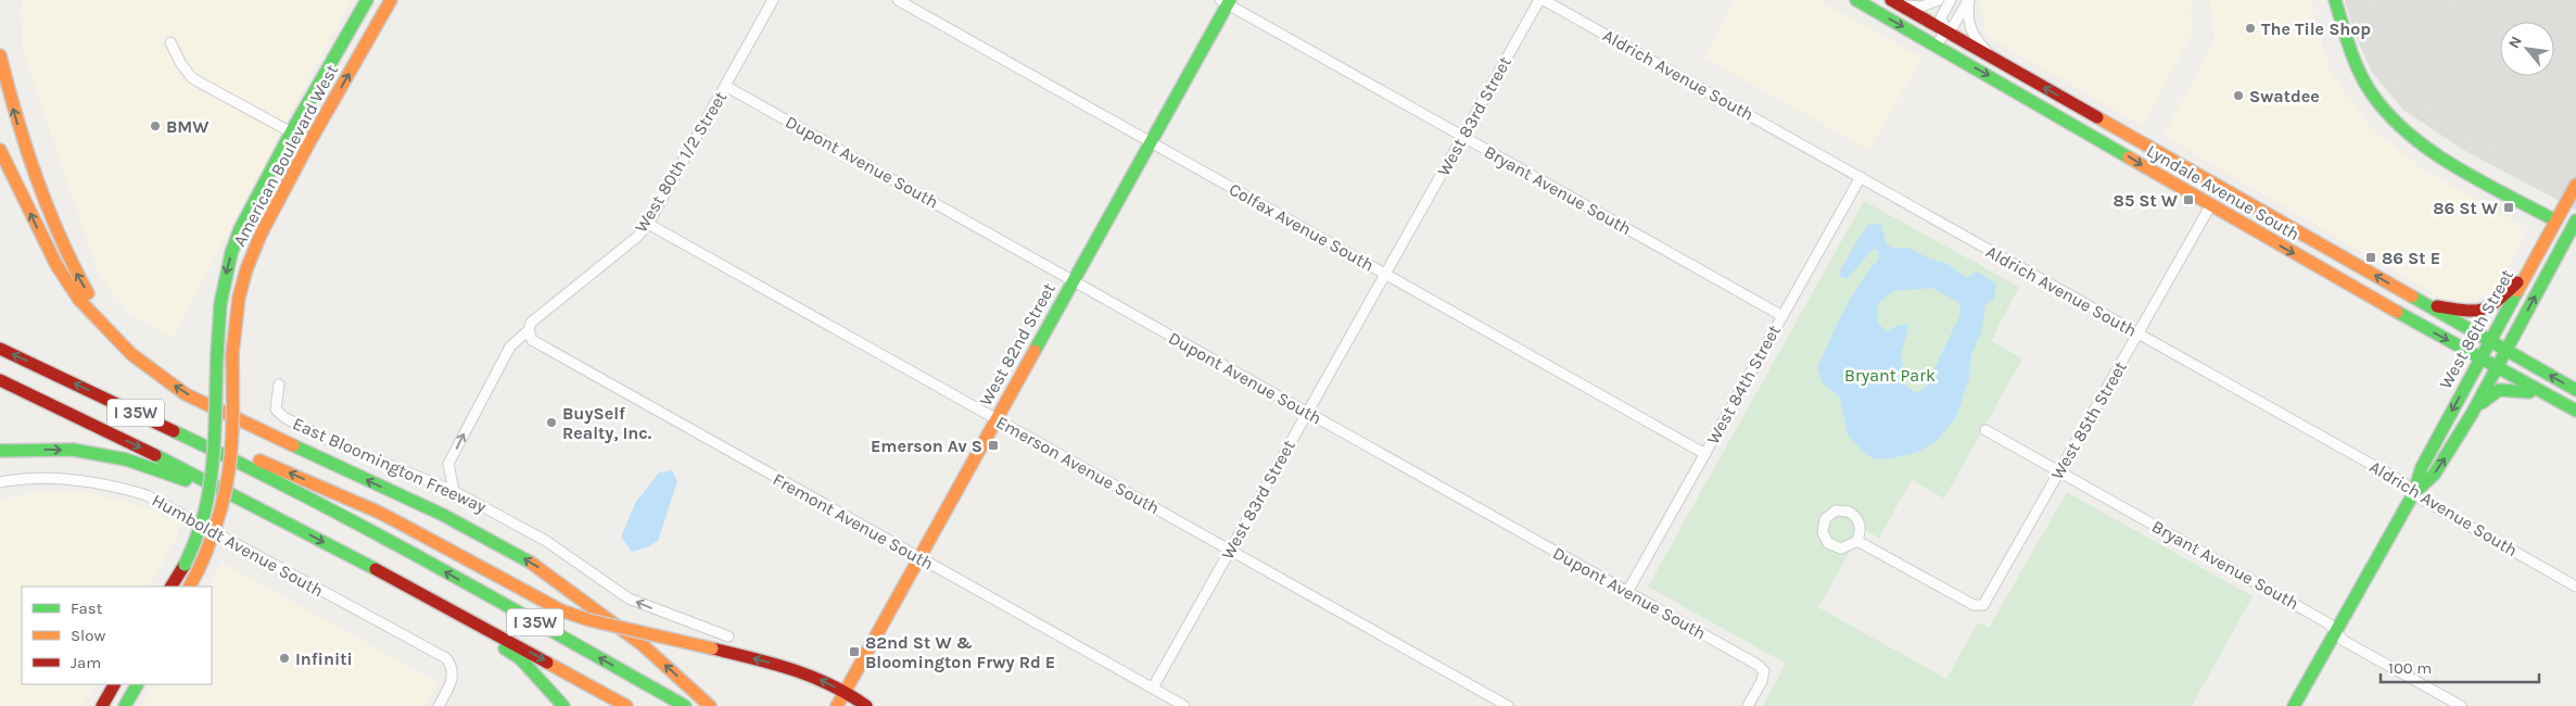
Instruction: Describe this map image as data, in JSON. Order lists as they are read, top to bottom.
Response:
{
  "streets": {
    "main road": [
      "American Boulevard West",
      "Lyndale Avenue South",
      "West 86th Street",
      "West 82nd Street",
      "I 35W"
    ],
    "street": [
      "Aldrich Avenue South",
      "West 83rd Street",
      "West 80th 1/2 Street",
      "Dupont Avenue South",
      "Bryant Avenue South",
      "Colfax Avenue South",
      "West 84th Street",
      "West 85th Street",
      "East Bloomington Freeway",
      "Emerson Avenue South",
      "Fremont Avenue South",
      "Humboldt Avenue South"
    ]
  },
  "crossings": [
    ["Aldrich Avenue South", "West 86th Street"],
    ["Aldrich Avenue South", "West 84th Street"],
    ["Aldrich Avenue South", "West 85th Street"],
    ["West 83rd Street", "Dupont Avenue South"],
    ["West 83rd Street", "Bryant Avenue South"],
    ["West 83rd Street", "Colfax Avenue South"],
    ["West 83rd Street", "Emerson Avenue South"],
    ["West 83rd Street", "Fremont Avenue South"],
    ["West 80th 1/2 Street", "Dupont Avenue South"],
    ["West 80th 1/2 Street", "East Bloomington Freeway"],
    ["West 80th 1/2 Street", "Emerson Avenue South"],
    ["West 80th 1/2 Street", "Fremont Avenue South"],
    ["Dupont Avenue South", "West 82nd Street"],
    ["Dupont Avenue South", "West 84th Street"],
    ["Bryant Avenue South", "West 86th Street"],
    ["Bryant Avenue South", "West 82nd Street"],
    ["Bryant Avenue South", "West 84th Street"],
    ["Bryant Avenue South", "West 85th Street"],
    ["Lyndale Avenue South", "West 86th Street"],
    ["Lyndale Avenue South", "West 85th Street"],
    ["Colfax Avenue South", "West 82nd Street"],
    ["Colfax Avenue South", "West 84th Street"],
    ["West 82nd Street", "Emerson Avenue South"],
    ["West 82nd Street", "Fremont Avenue South"]
  ],
  "one_way": ["East Bloomington Freeway"],
  "parks": ["Bryant Park"],
  "places": {
    "other": [
      "The Tile Shop",
      "Swatdee",
      "BMW",
      "BuySelf Realty, Inc.",
      "Infiniti"
    ],
    "transit": [
      "85 St W",
      "86 St W",
      "86 St E",
      "Emerson Av S",
      "82nd St W & Bloomington Frwy Rd E"
    ]
  },
  "legend": ["Fast", "Slow", "Jam"],
  "scale_bar": "100 m",
  "north": "top left"
}
